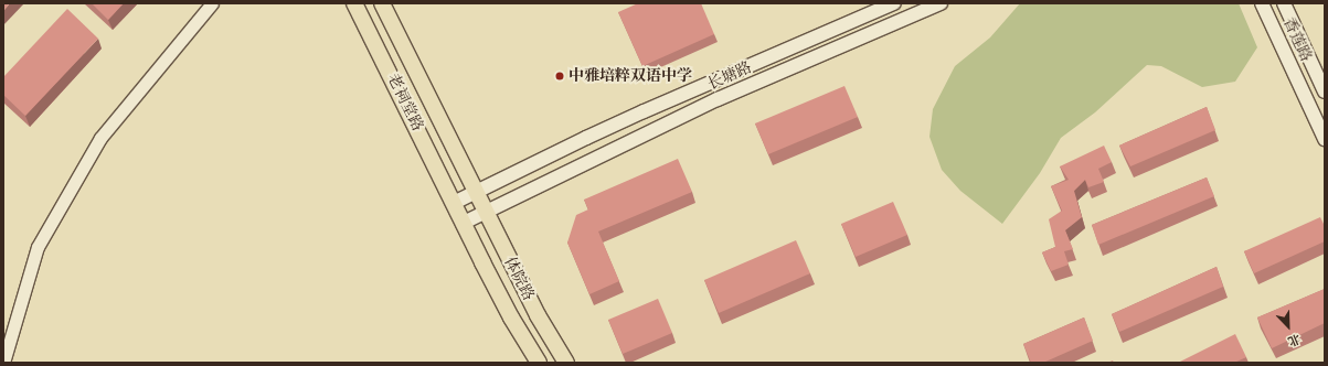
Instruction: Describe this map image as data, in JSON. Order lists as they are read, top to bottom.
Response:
{
  "streets": {
    "main road": [
      "香莲路",
      "长塘路",
      "老祠堂路",
      "体院路"
    ]
  },
  "crossings": [
    ["长塘路", "老祠堂路"],
    ["长塘路", "体院路"],
    ["老祠堂路", "体院路"]
  ],
  "places": ["中雅培粹双语中学"],
  "north": "bottom right"
}
